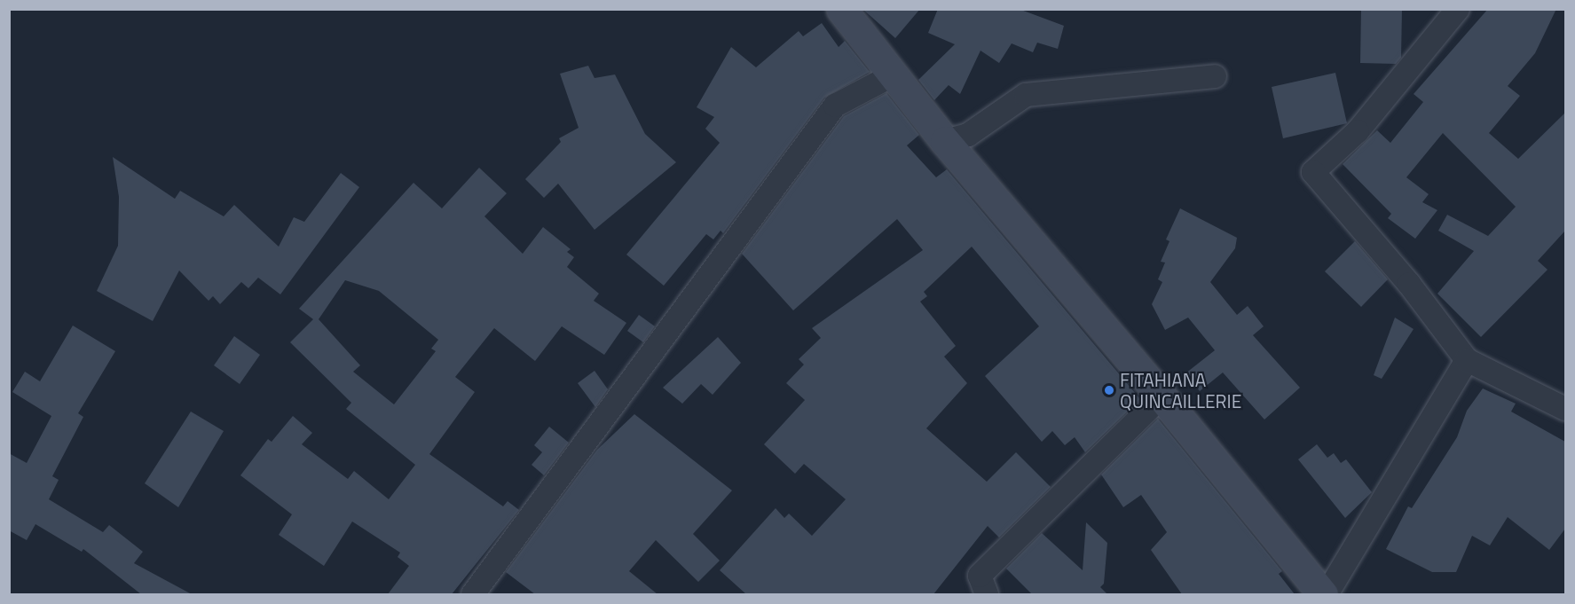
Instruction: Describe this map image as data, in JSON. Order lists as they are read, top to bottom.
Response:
{
  "places": ["FITAHIANA QUINCAILLERIE"]
}
